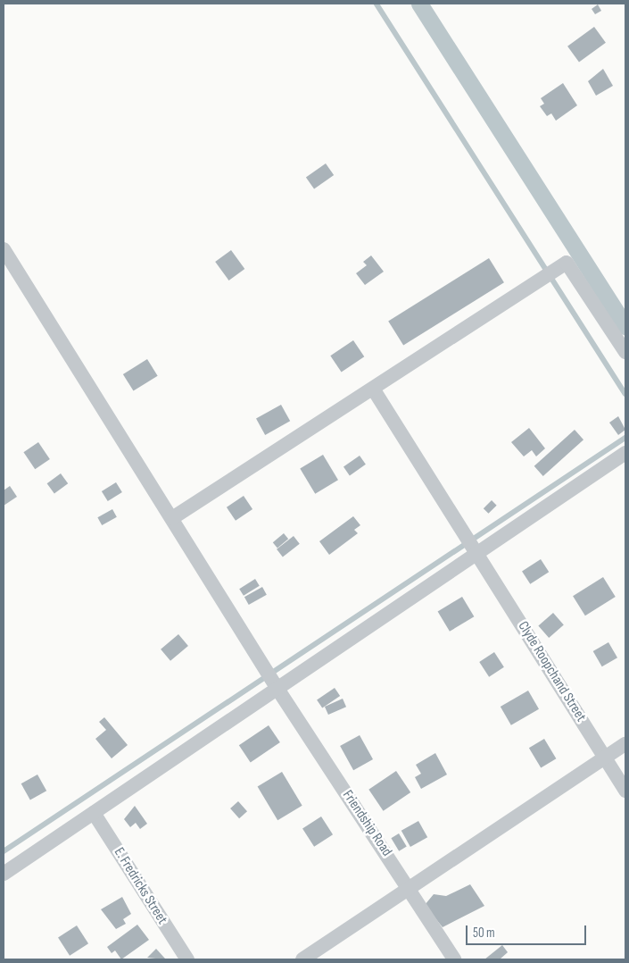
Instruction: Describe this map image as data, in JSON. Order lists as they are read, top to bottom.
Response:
{
  "streets": {
    "street": ["Clyde Roopchand Street", "Friendship Road", "E. Fredricks Street"]
  },
  "scale_bar": "50 m"
}
